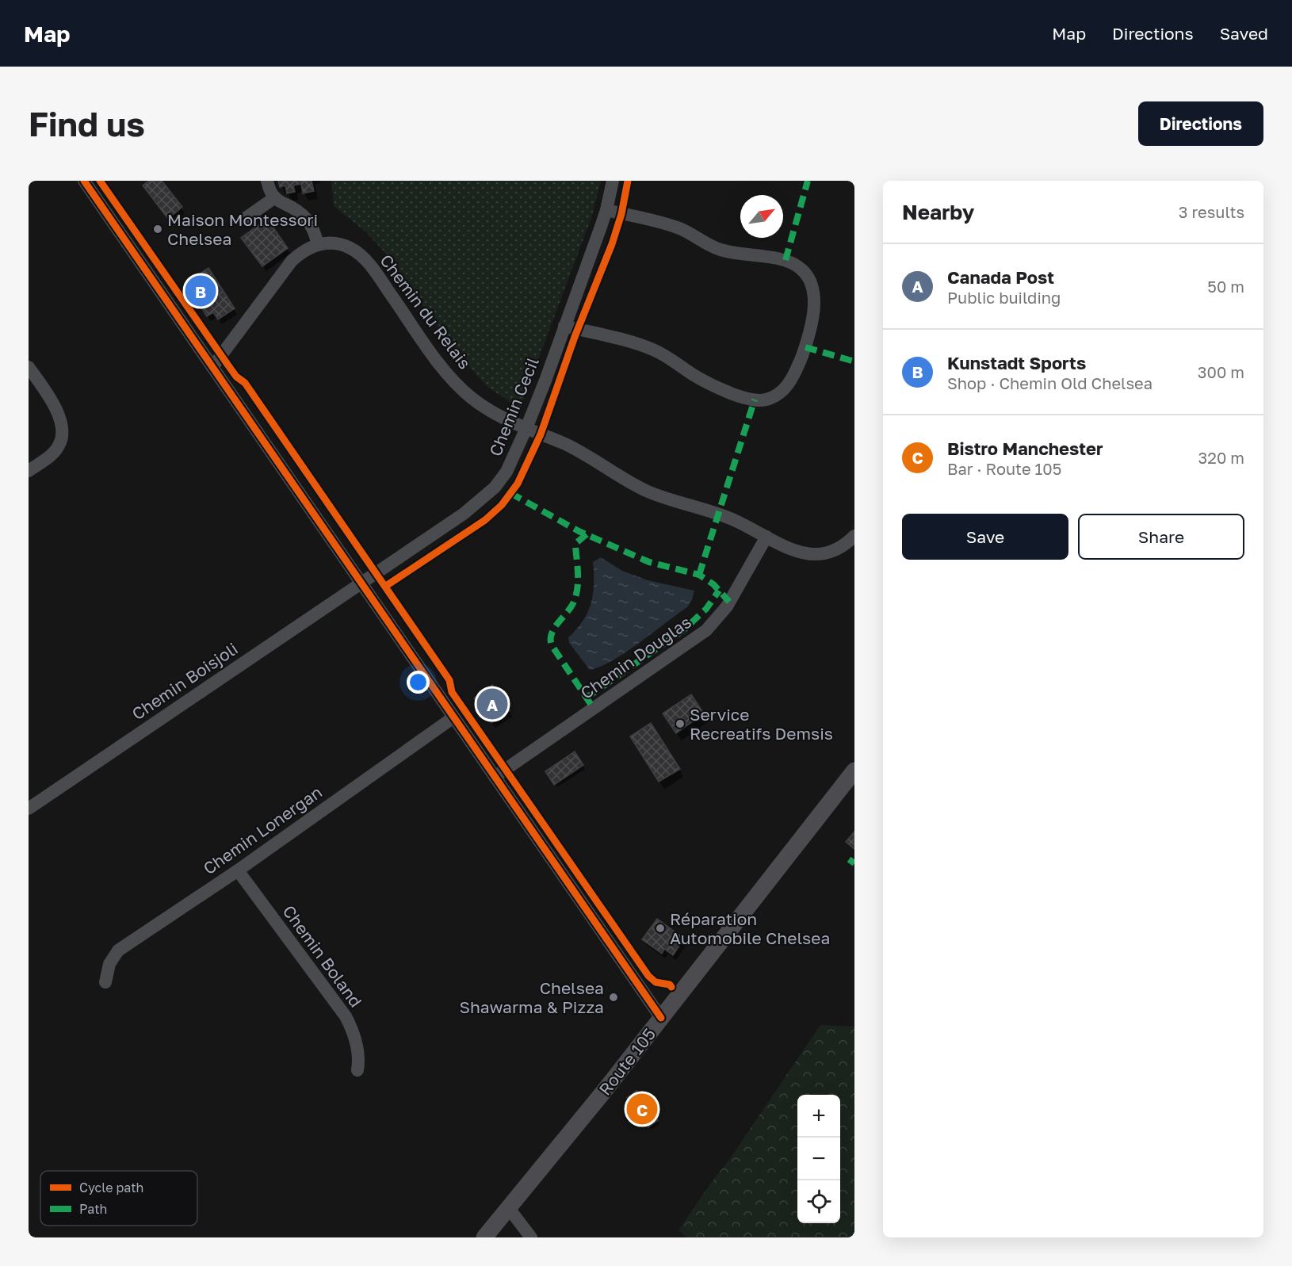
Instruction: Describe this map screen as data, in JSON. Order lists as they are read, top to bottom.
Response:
{
  "streets": {
    "main road": ["Route 105"],
    "street": [
      "Chemin du Relais",
      "Chemin Cecil",
      "Chemin Douglas",
      "Chemin Boisjoli",
      "Chemin Lonergan",
      "Chemin Boland"
    ]
  },
  "crossings": [
    ["Chemin du Relais", "Chemin Cecil"],
    ["Chemin du Relais", "Chemin Douglas"],
    ["Chemin Cecil", "Chemin Boisjoli"],
    ["Chemin Lonergan", "Chemin Boland"]
  ],
  "places": [
    "Maison Montessori Chelsea",
    "Service Recreatifs Demsis",
    "Réparation Automobile Chelsea",
    "Chelsea Shawarma & Pizza"
  ],
  "legend": ["Cycle path", "Path"],
  "north": "top right",
  "page": {
    "header": "Map",
    "nav": ["Map", "Directions", "Saved"],
    "buttons": [
      "Directions",
      ["Save", "Share"]
    ],
    "title": "Find us",
    "heading": ["Nearby", "3 results"],
    "list": [
      {
        "mark": "A",
        "name": "Canada Post",
        "note": "Public building",
        "value": "50 m"
      },
      {
        "mark": "B",
        "name": "Kunstadt Sports",
        "note": "Shop · Chemin Old Chelsea",
        "value": "300 m"
      },
      {
        "mark": "C",
        "name": "Bistro Manchester",
        "note": "Bar · Route 105",
        "value": "320 m"
      }
    ],
    "pins": ["B", "A", "C"],
    "map_buttons": ["+", "−"]
  }
}
